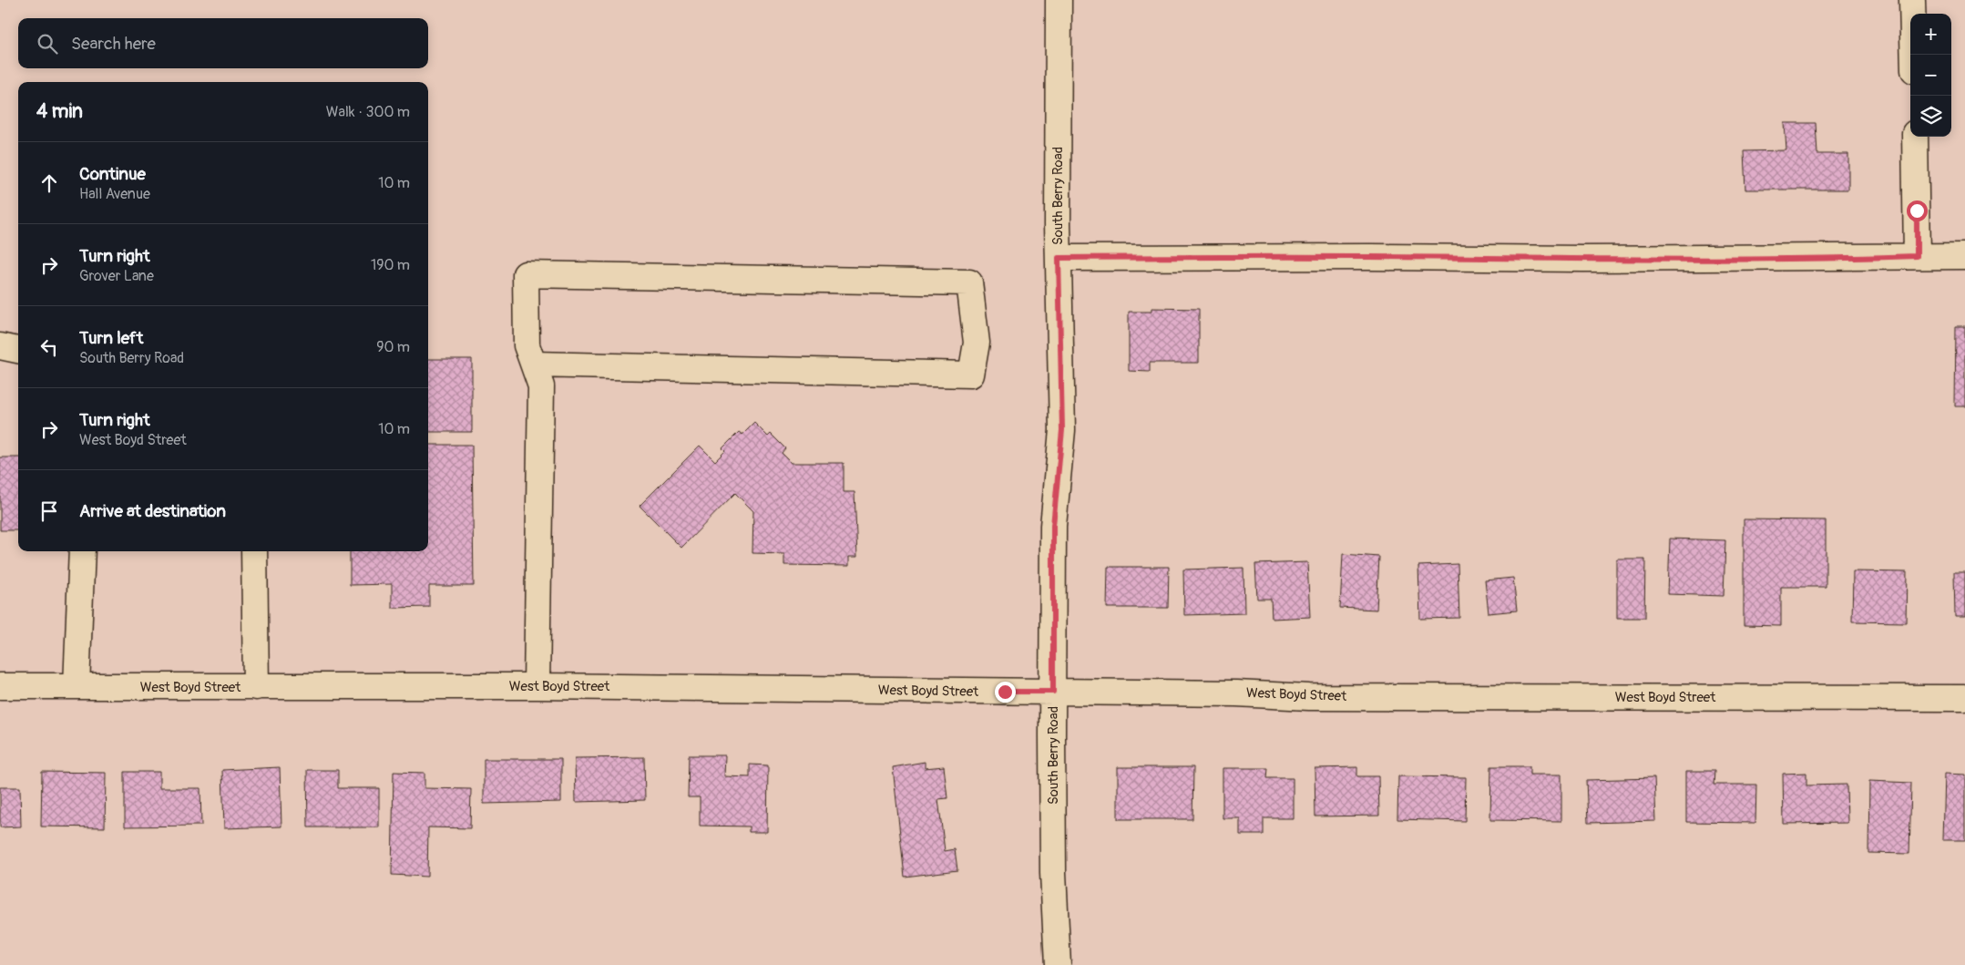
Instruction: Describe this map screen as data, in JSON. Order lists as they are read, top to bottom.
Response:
{
  "streets": {
    "street": ["South Berry Road", "West Boyd Street"]
  },
  "crossings": [
    ["South Berry Road", "West Boyd Street"]
  ],
  "page": {
    "map_buttons": ["+", "−"],
    "search": "Search here",
    "heading": ["4 min", "Walk · 300 m"],
    "list": [
      ["Continue", "Hall Avenue", "10 m"],
      ["Turn right", "Grover Lane", "190 m"],
      ["Turn left", "South Berry Road", "90 m"],
      ["Turn right", "West Boyd Street", "10 m"],
      "Arrive at destination"
    ]
  }
}
